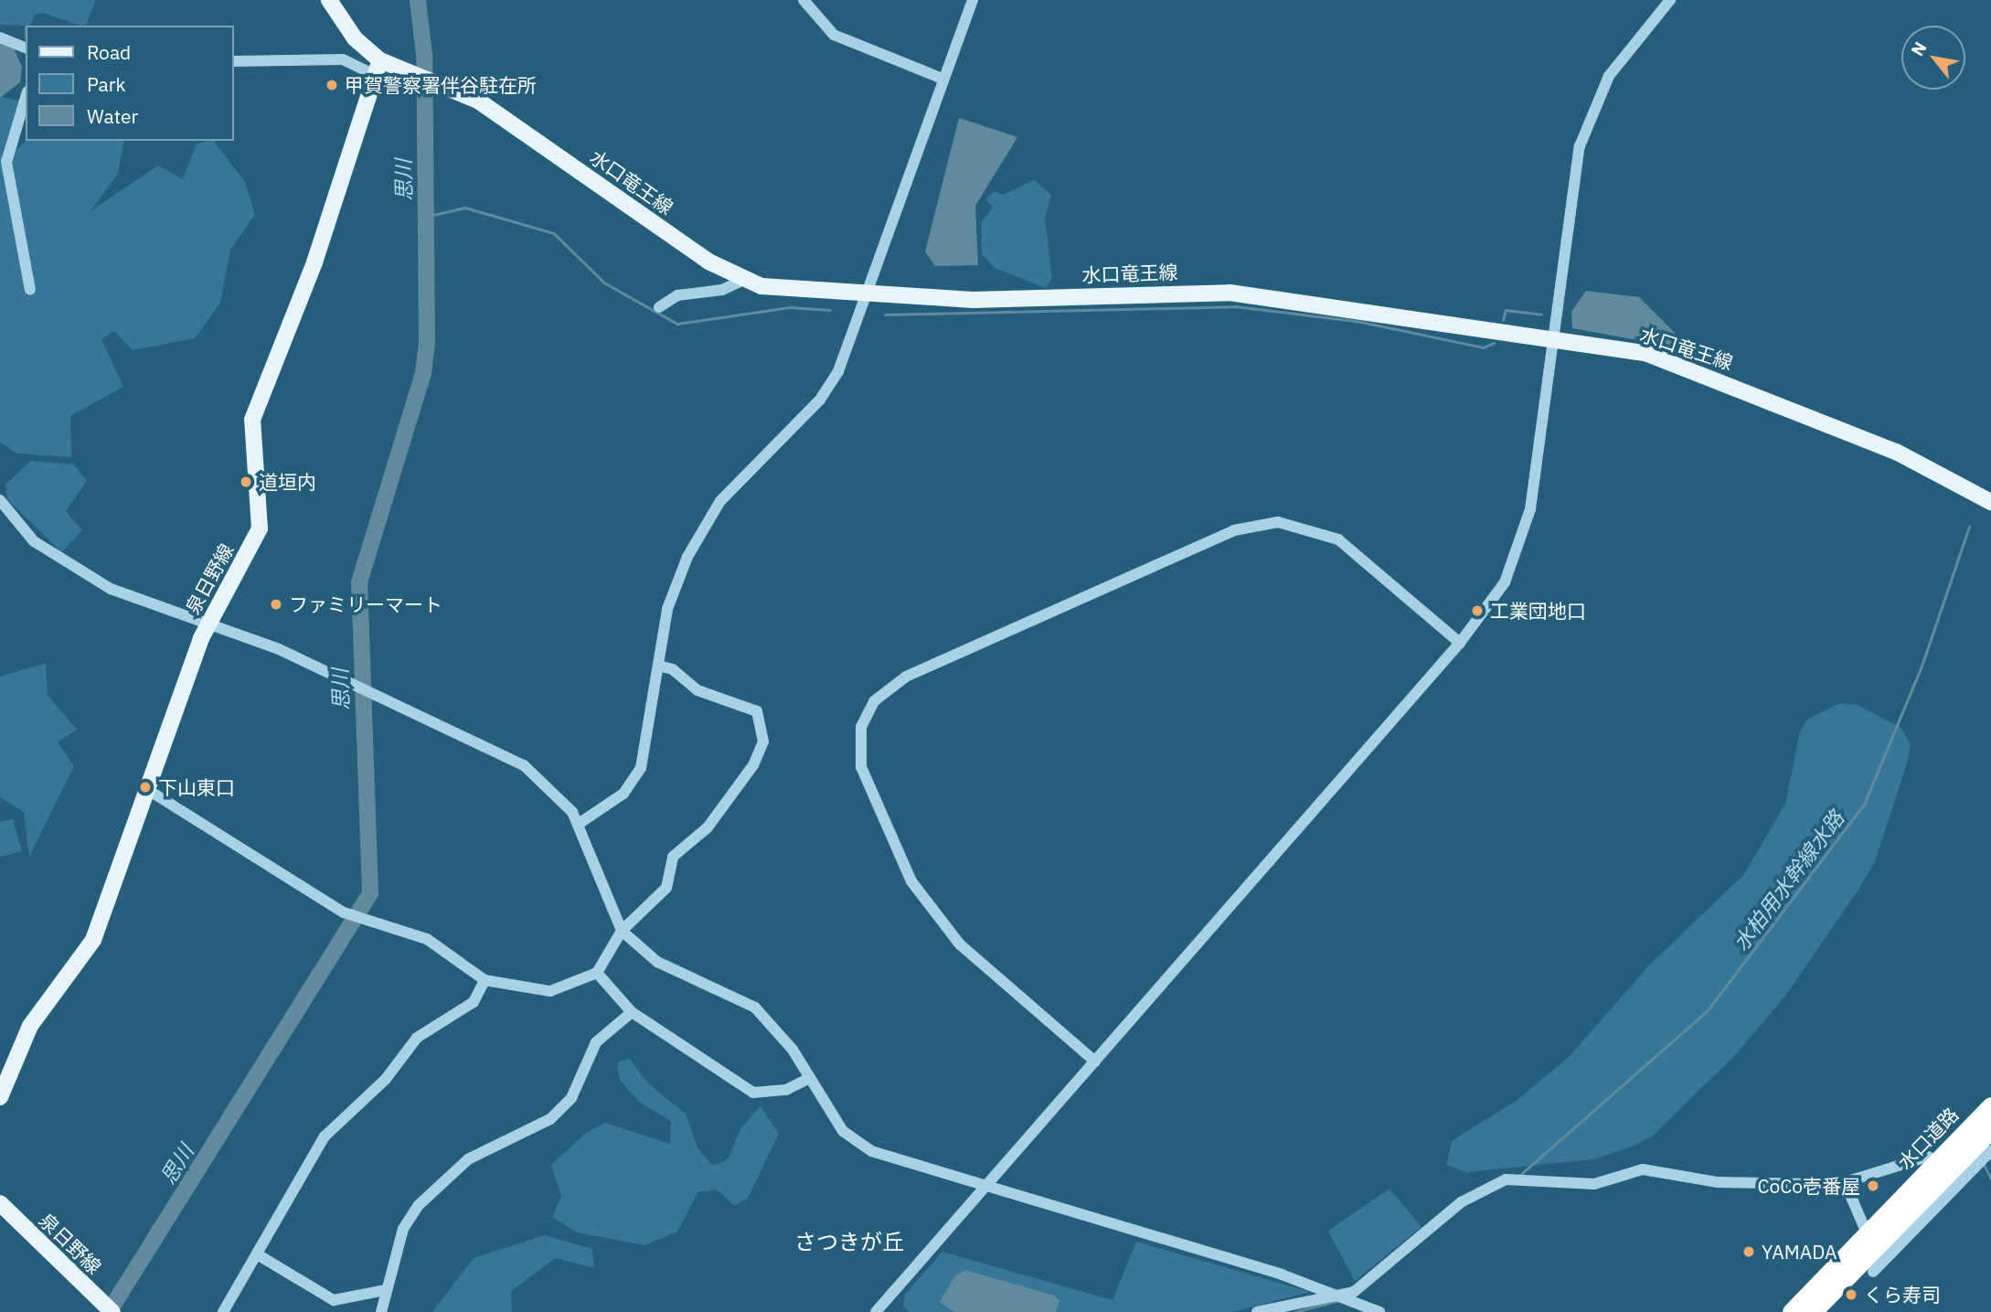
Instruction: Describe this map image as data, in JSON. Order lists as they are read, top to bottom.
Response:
{
  "streets": {
    "highway": ["水口道路"],
    "main road": ["水口竜王線", "泉日野線"]
  },
  "crossings": [
    ["水口竜王線", "泉日野線"]
  ],
  "districts": ["さつきが丘"],
  "water": ["思川", "水柏用水幹線水路"],
  "places": [
    "甲賀警察署伴谷駐在所",
    "道垣内",
    "ファミリーマート",
    "工業団地口",
    "下山東口",
    "CoCo壱番屋",
    "YAMADA",
    "くら寿司"
  ],
  "legend": ["Road", "Park", "Water"],
  "north": "top left"
}
